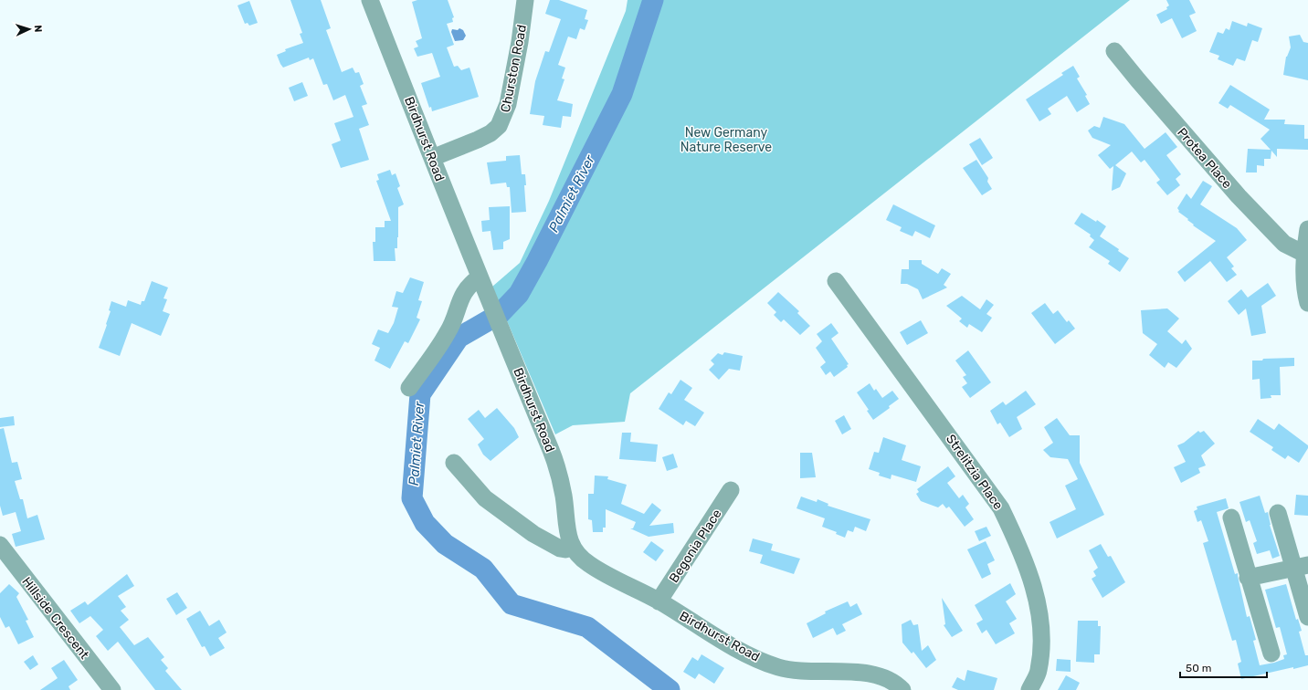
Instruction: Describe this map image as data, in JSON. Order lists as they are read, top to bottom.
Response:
{
  "streets": {
    "street": [
      "Churston Road",
      "Birdhurst Road",
      "Protea Place",
      "Strelitzia Place",
      "Begonia Place",
      "Hillside Crescent"
    ]
  },
  "crossings": [
    ["Churston Road", "Birdhurst Road"],
    ["Birdhurst Road", "Begonia Place"]
  ],
  "water": ["Palmiet River"],
  "parks": ["New Germany Nature Reserve"],
  "scale_bar": "50 m",
  "north": "right"
}
